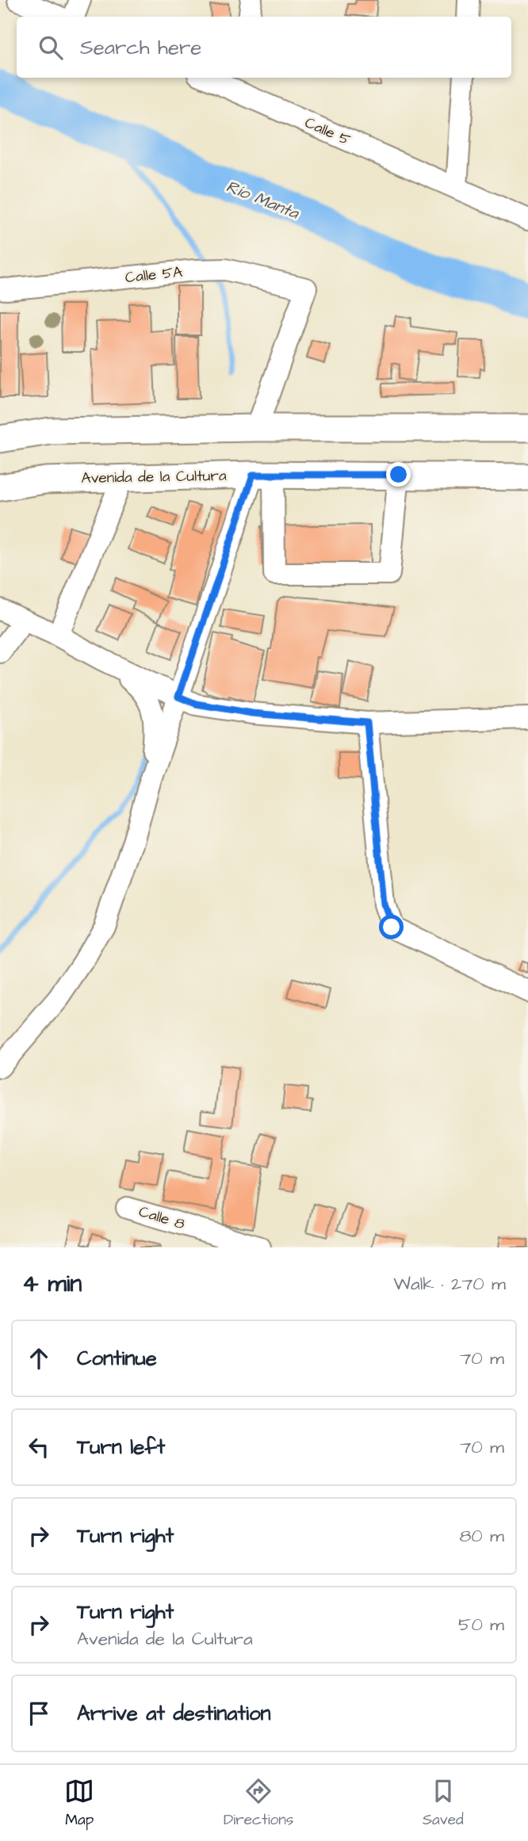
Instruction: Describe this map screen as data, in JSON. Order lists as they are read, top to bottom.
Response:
{
  "streets": {
    "main road": ["Avenida de la Cultura"],
    "street": ["Calle 5", "Calle 5A", "Calle 8"]
  },
  "water": ["Río Manta"],
  "page": {
    "search": "Search here",
    "heading": ["4 min", "Walk · 270 m"],
    "list": [
      ["Continue", "70 m"],
      ["Turn left", "70 m"],
      ["Turn right", "80 m"],
      ["Turn right", "Avenida de la Cultura", "50 m"],
      "Arrive at destination"
    ],
    "nav": ["Map", "Directions", "Saved"]
  }
}
